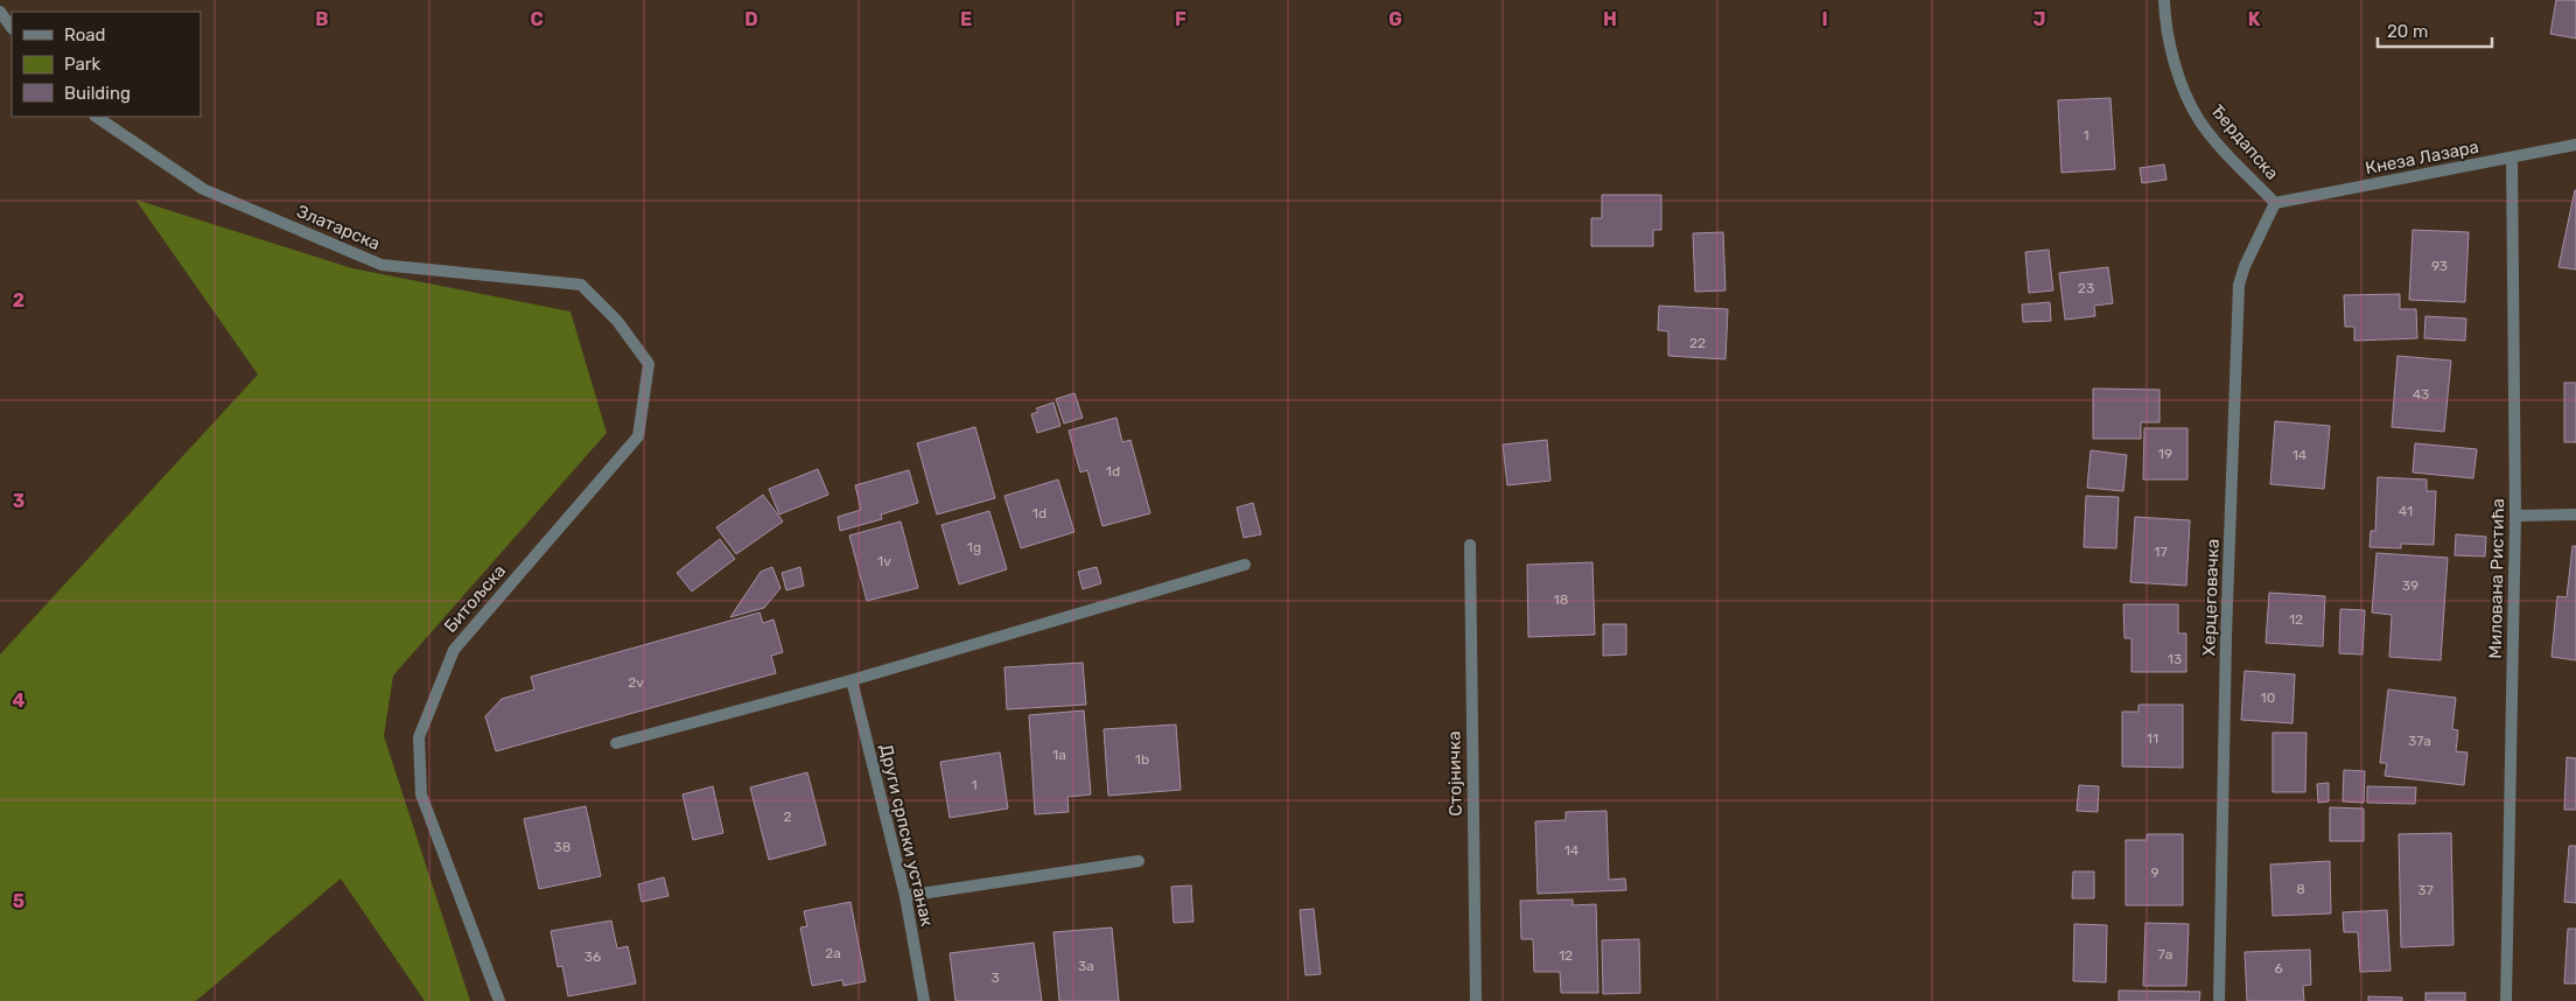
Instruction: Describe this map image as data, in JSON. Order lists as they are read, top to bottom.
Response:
{
  "streets": {
    "street": [
      "Ђердапска",
      "Кнеза Лазара",
      "Златарска",
      "Милована Ристића",
      "Херцеговачка",
      "Битољска",
      "Стојничка",
      "Други српски устанак"
    ]
  },
  "crossings": [
    ["Ђердапска", "Кнеза Лазара"],
    ["Ђердапска", "Херцеговачка"],
    ["Кнеза Лазара", "Милована Ристића"],
    ["Кнеза Лазара", "Херцеговачка"],
    ["Златарска", "Битољска"]
  ],
  "house_numbers": [
    "1",
    "93",
    "23",
    "22",
    "43",
    "19",
    "14",
    "1đ",
    "41",
    "1d",
    "1g",
    "17",
    "1v",
    "39",
    "18",
    "12",
    "13",
    "2v",
    "10",
    "11",
    "37a",
    "1a",
    "1b",
    "1",
    "2",
    "38",
    "14",
    "9",
    "8",
    "37",
    "2a",
    "7a",
    "12",
    "36",
    "3a",
    "6",
    "3"
  ],
  "legend": ["Road", "Park", "Building"],
  "scale_bar": "20 m",
  "grid": {
    "columns": [
      "B",
      "C",
      "D",
      "E",
      "F",
      "G",
      "H",
      "I",
      "J",
      "K"
    ],
    "rows": [
      "2",
      "3",
      "4",
      "5"
    ]
  }
}
